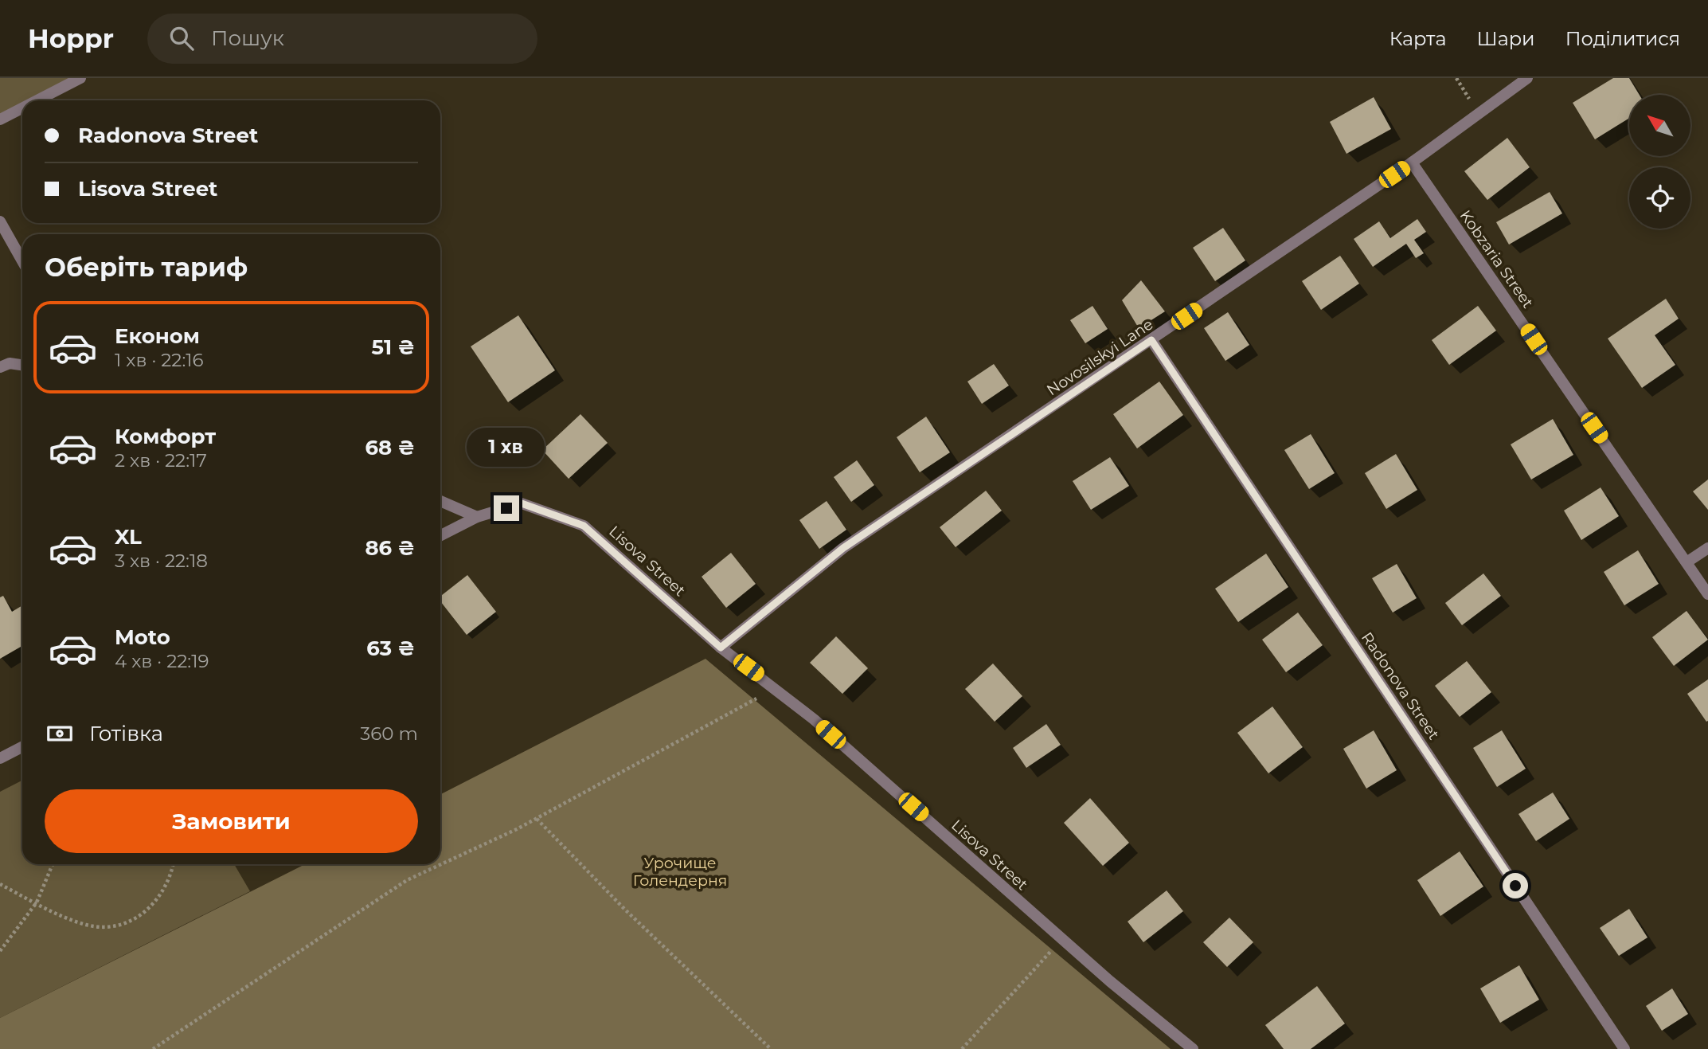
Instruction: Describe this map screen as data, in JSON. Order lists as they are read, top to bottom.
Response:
{
  "streets": {
    "street": [
      "Kobzaria Street",
      "Novosilskyi Lane",
      "Lisova Street",
      "Radonova Street"
    ]
  },
  "crossings": [
    ["Kobzaria Street", "Novosilskyi Lane"],
    ["Novosilskyi Lane", "Lisova Street"],
    ["Novosilskyi Lane", "Radonova Street"]
  ],
  "parks": ["Урочище Голендерня"],
  "north": "top left",
  "page": {
    "header": "Hoppr",
    "search": "Пошук",
    "nav": ["Карта", "Шари", "Поділитися"],
    "banner": ["Radonova Street", "Lisova Street"],
    "heading": "Оберіть тариф",
    "list": [
      {
        "name": "Економ",
        "note": "1 хв · 22:16",
        "value": "51 ₴"
      },
      {
        "name": "Комфорт",
        "note": "2 хв · 22:17",
        "value": "68 ₴"
      },
      {
        "name": "XL",
        "note": "3 хв · 22:18",
        "value": "86 ₴"
      },
      {
        "name": "Moto",
        "note": "4 хв · 22:19",
        "value": "63 ₴"
      }
    ],
    "bubble": "1 хв",
    "pay": ["Готівка", "360 m"],
    "buttons": "Замовити"
  }
}
